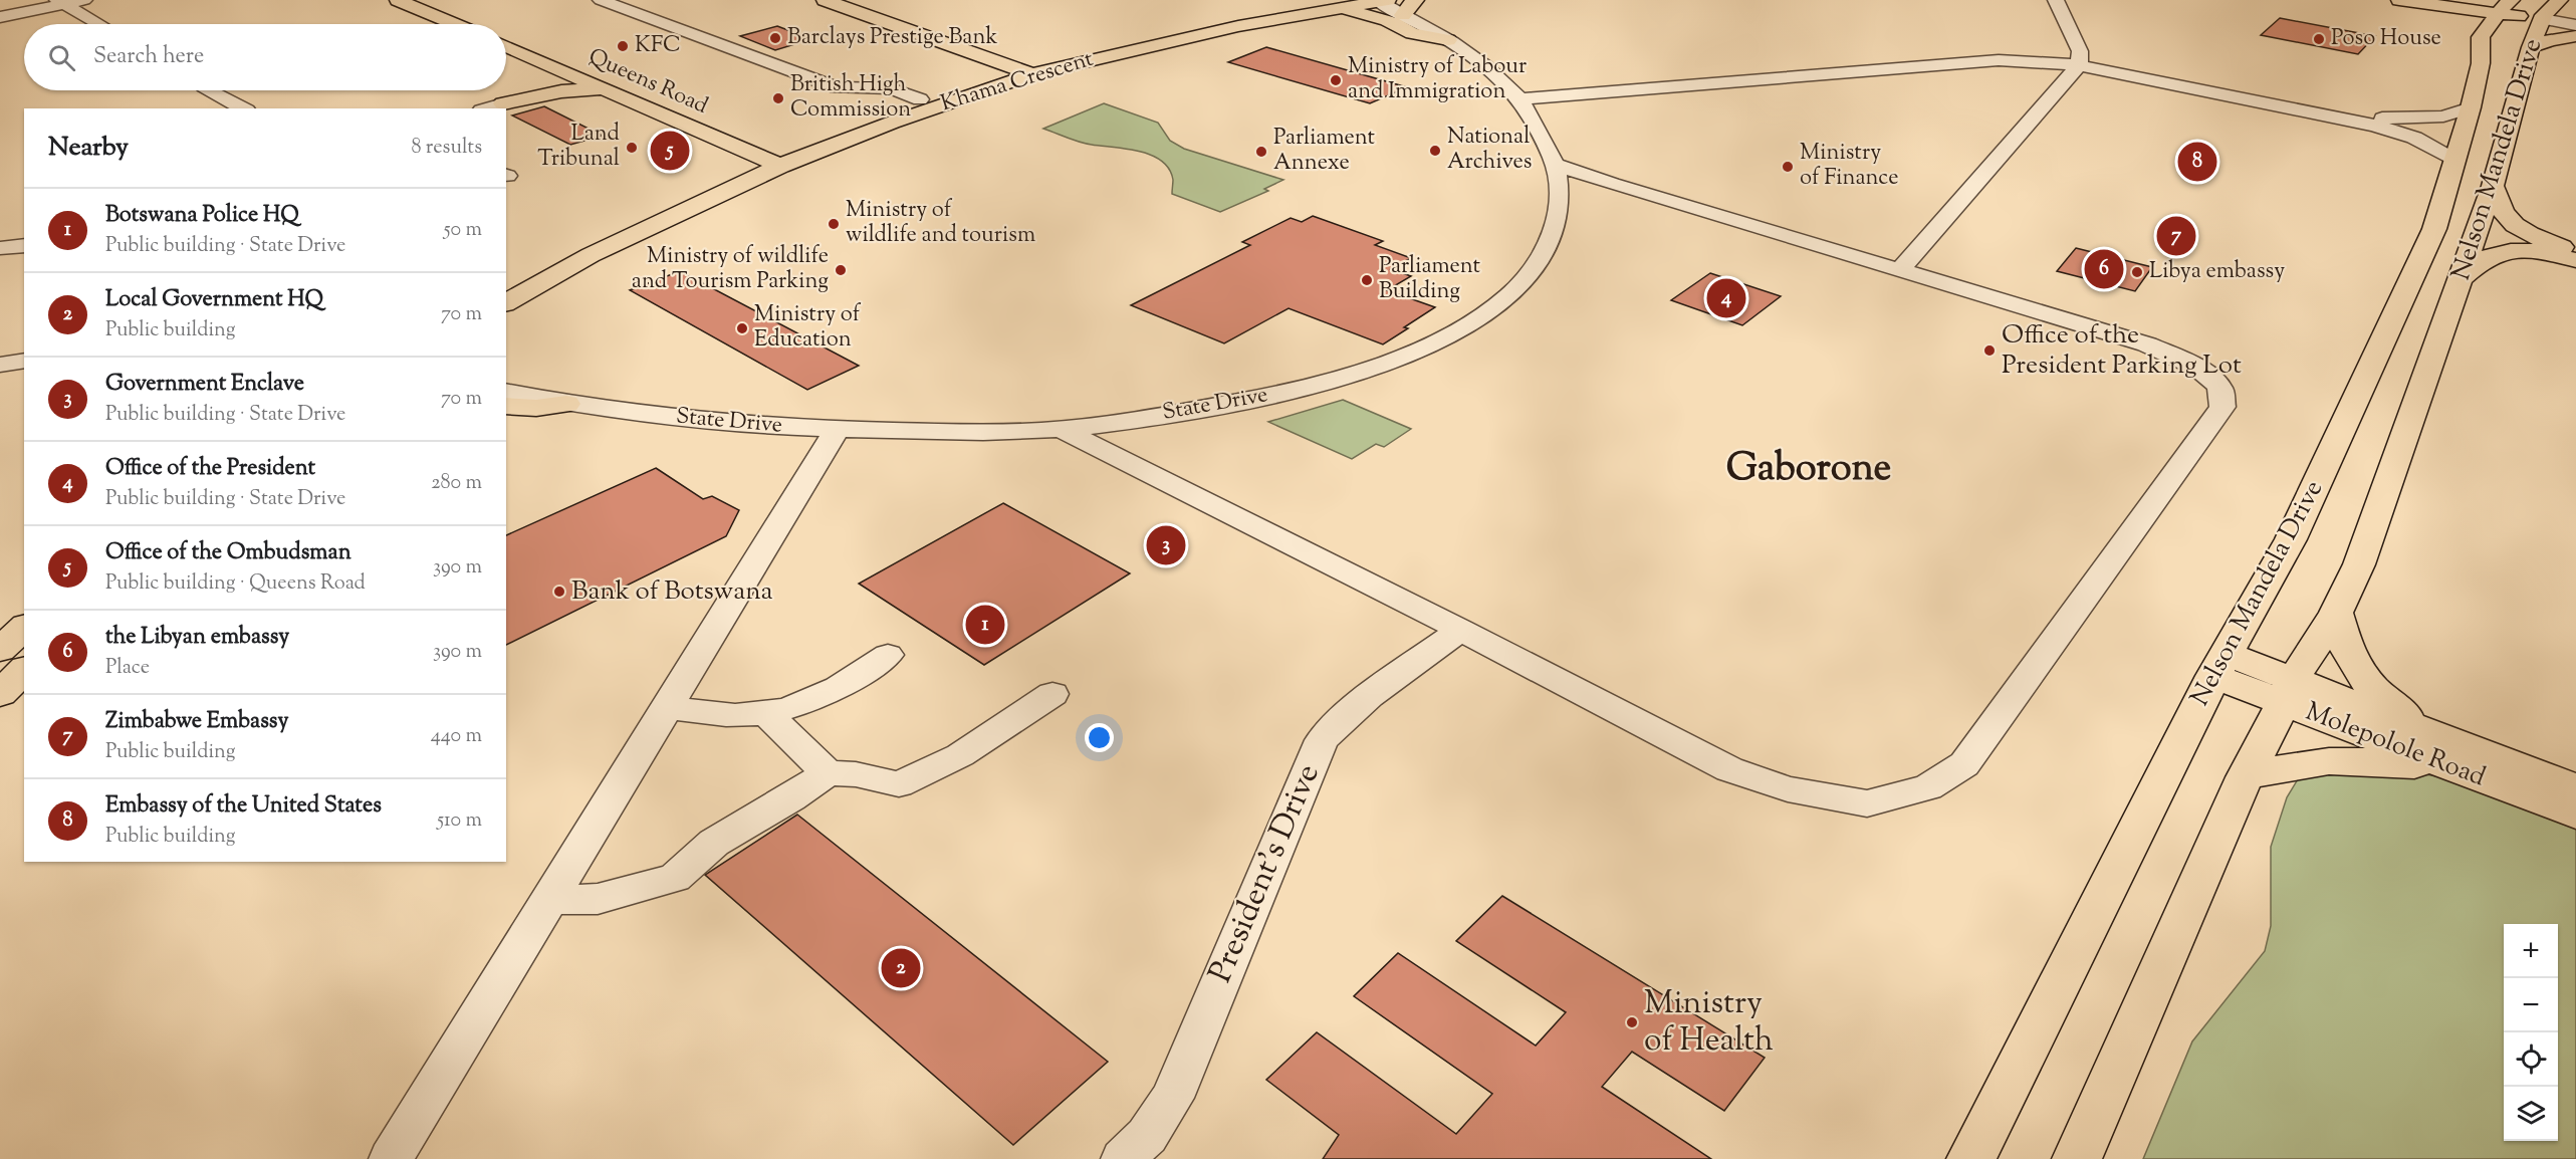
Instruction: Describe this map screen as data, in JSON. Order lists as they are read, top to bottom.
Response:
{
  "streets": {
    "main road": [
      "Queens Road",
      "Khama Crescent",
      "Nelson Mandela Drive",
      "Molepolole Road"
    ],
    "street": ["State Drive", "President's Drive"]
  },
  "crossings": [
    ["Queens Road", "Khama Crescent"],
    ["Khama Crescent", "State Drive"],
    ["Nelson Mandela Drive", "Molepolole Road"]
  ],
  "districts": ["Gaborone"],
  "places": [
    "Barclays Prestige Bank",
    "Poso House",
    "KFC",
    "Ministry of Labour and Immigration",
    "British High Commission",
    "Land Tribunal",
    "National Archives",
    "Parliament Annexe",
    "Ministry of Finance",
    "Ministry of wildlife and tourism",
    "Ministry of wildlife and Tourism Parking",
    "Libya embassy",
    "Parliament Building",
    "Ministry of Education",
    "Office of the President Parking Lot",
    "Bank of Botswana",
    "Ministry of Health"
  ],
  "page": {
    "search": "Search here",
    "heading": ["Nearby", "8 results"],
    "pins": [
      "5",
      "8",
      "7",
      "6",
      "4",
      "3",
      "1",
      "2"
    ],
    "list": [
      {
        "mark": "1",
        "name": "Botswana Police HQ",
        "note": "Public building · State Drive",
        "value": "50 m"
      },
      {
        "mark": "2",
        "name": "Local Government HQ",
        "note": "Public building",
        "value": "70 m"
      },
      {
        "mark": "3",
        "name": "Government Enclave",
        "note": "Public building · State Drive",
        "value": "70 m"
      },
      {
        "mark": "4",
        "name": "Office of the President",
        "note": "Public building · State Drive",
        "value": "280 m"
      },
      {
        "mark": "5",
        "name": "Office of the Ombudsman",
        "note": "Public building · Queens Road",
        "value": "390 m"
      },
      {
        "mark": "6",
        "name": "the Libyan embassy",
        "note": "Place",
        "value": "390 m"
      },
      {
        "mark": "7",
        "name": "Zimbabwe Embassy",
        "note": "Public building",
        "value": "440 m"
      },
      {
        "mark": "8",
        "name": "Embassy of the United States",
        "note": "Public building",
        "value": "510 m"
      }
    ],
    "map_buttons": ["+", "−"]
  }
}
